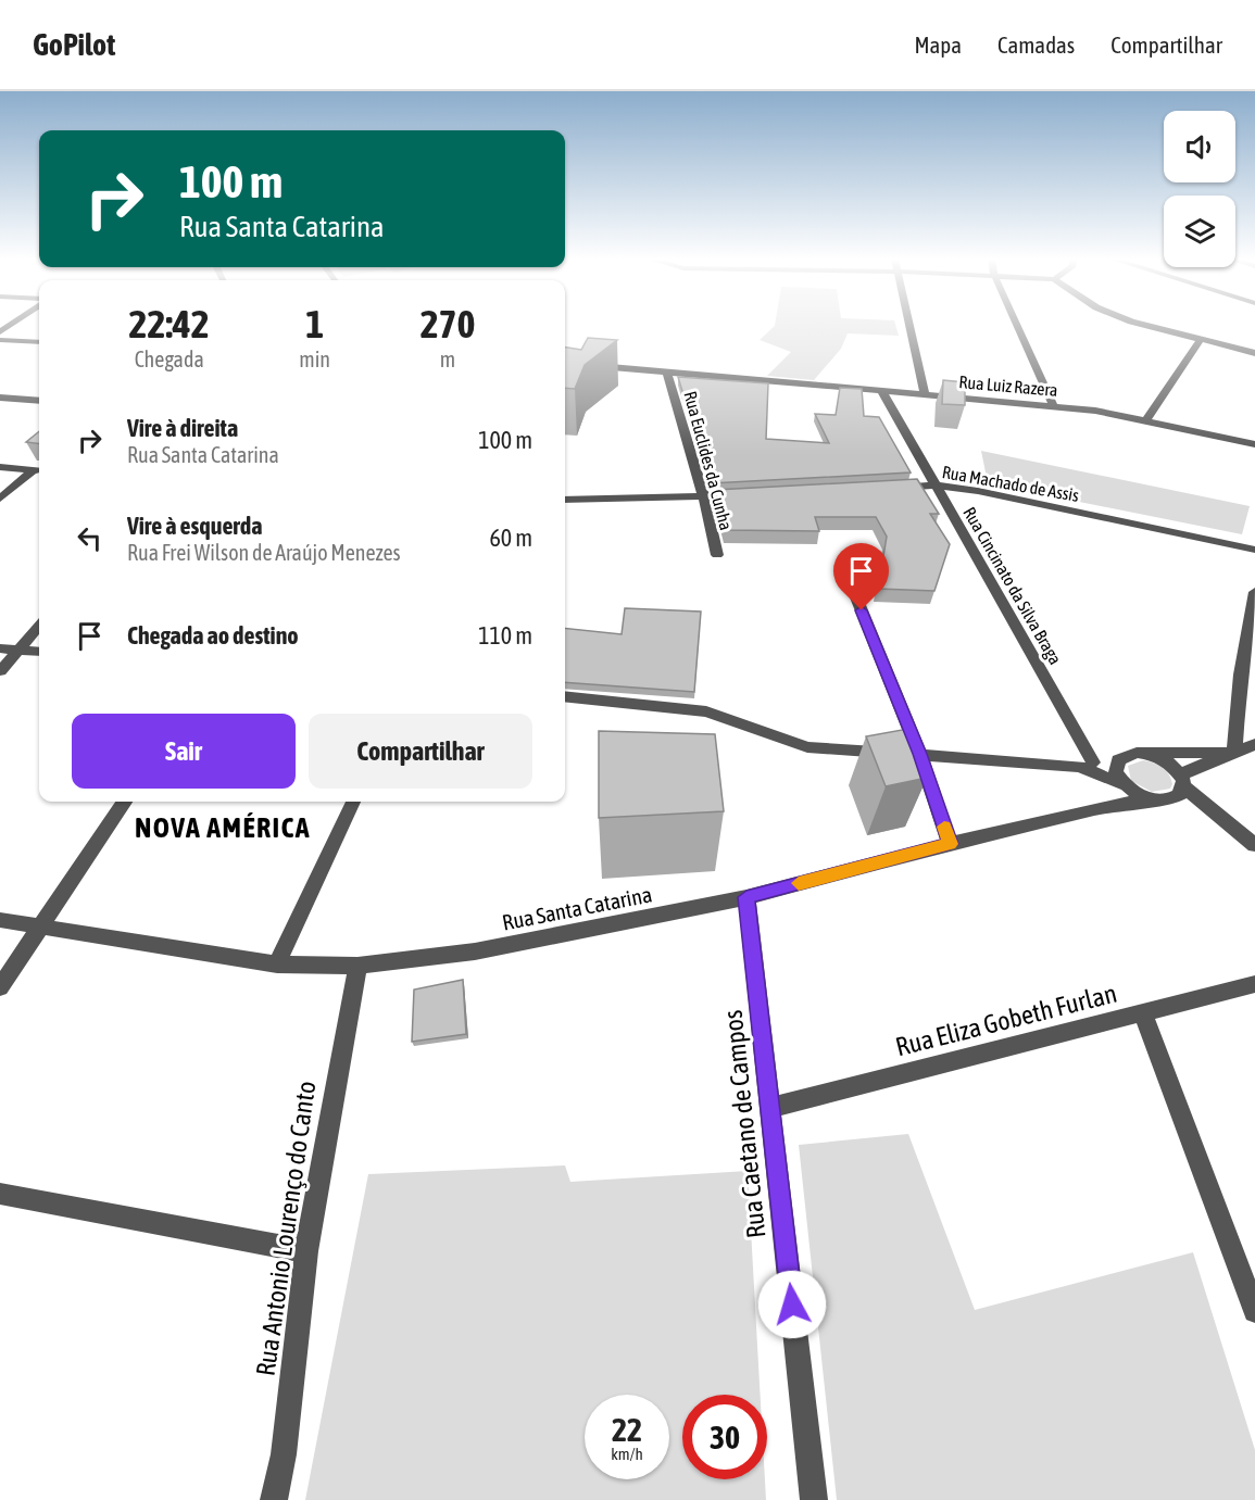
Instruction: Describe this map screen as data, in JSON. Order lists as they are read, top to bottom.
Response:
{
  "streets": {
    "street": [
      "Rua Luiz Razera",
      "Rua Euclides da Cunha",
      "Rua Machado de Assis",
      "Rua Cincinato da Silva Braga",
      "Rua Santa Catarina",
      "Rua Eliza Gobeth Furlan",
      "Rua Caetano de Campos",
      "Rua Antonio Lourenço do Canto"
    ]
  },
  "crossings": [
    ["Rua Luiz Razera", "Rua Euclides da Cunha"],
    ["Rua Luiz Razera", "Rua Cincinato da Silva Braga"],
    ["Rua Machado de Assis", "Rua Cincinato da Silva Braga"],
    ["Rua Santa Catarina", "Rua Caetano de Campos"],
    ["Rua Santa Catarina", "Rua Antonio Lourenço do Canto"],
    ["Rua Eliza Gobeth Furlan", "Rua Caetano de Campos"]
  ],
  "districts": ["NOVA AMÉRICA"],
  "page": {
    "header": "GoPilot",
    "nav": ["Mapa", "Camadas", "Compartilhar"],
    "turn": ["100 m", "Rua Santa Catarina"],
    "eta": [
      "22:42",
      "Chegada",
      "1",
      "min",
      "270",
      "m"
    ],
    "list": [
      {
        "name": "Vire à direita",
        "note": "Rua Santa Catarina",
        "value": "100 m"
      },
      {
        "name": "Vire à esquerda",
        "note": "Rua Frei Wilson de Araújo Menezes",
        "value": "60 m"
      },
      {
        "name": "Chegada ao destino",
        "value": "110 m"
      }
    ],
    "buttons": ["Sair", "Compartilhar"],
    "speed": "22 km/h",
    "limit": "30"
  }
}
